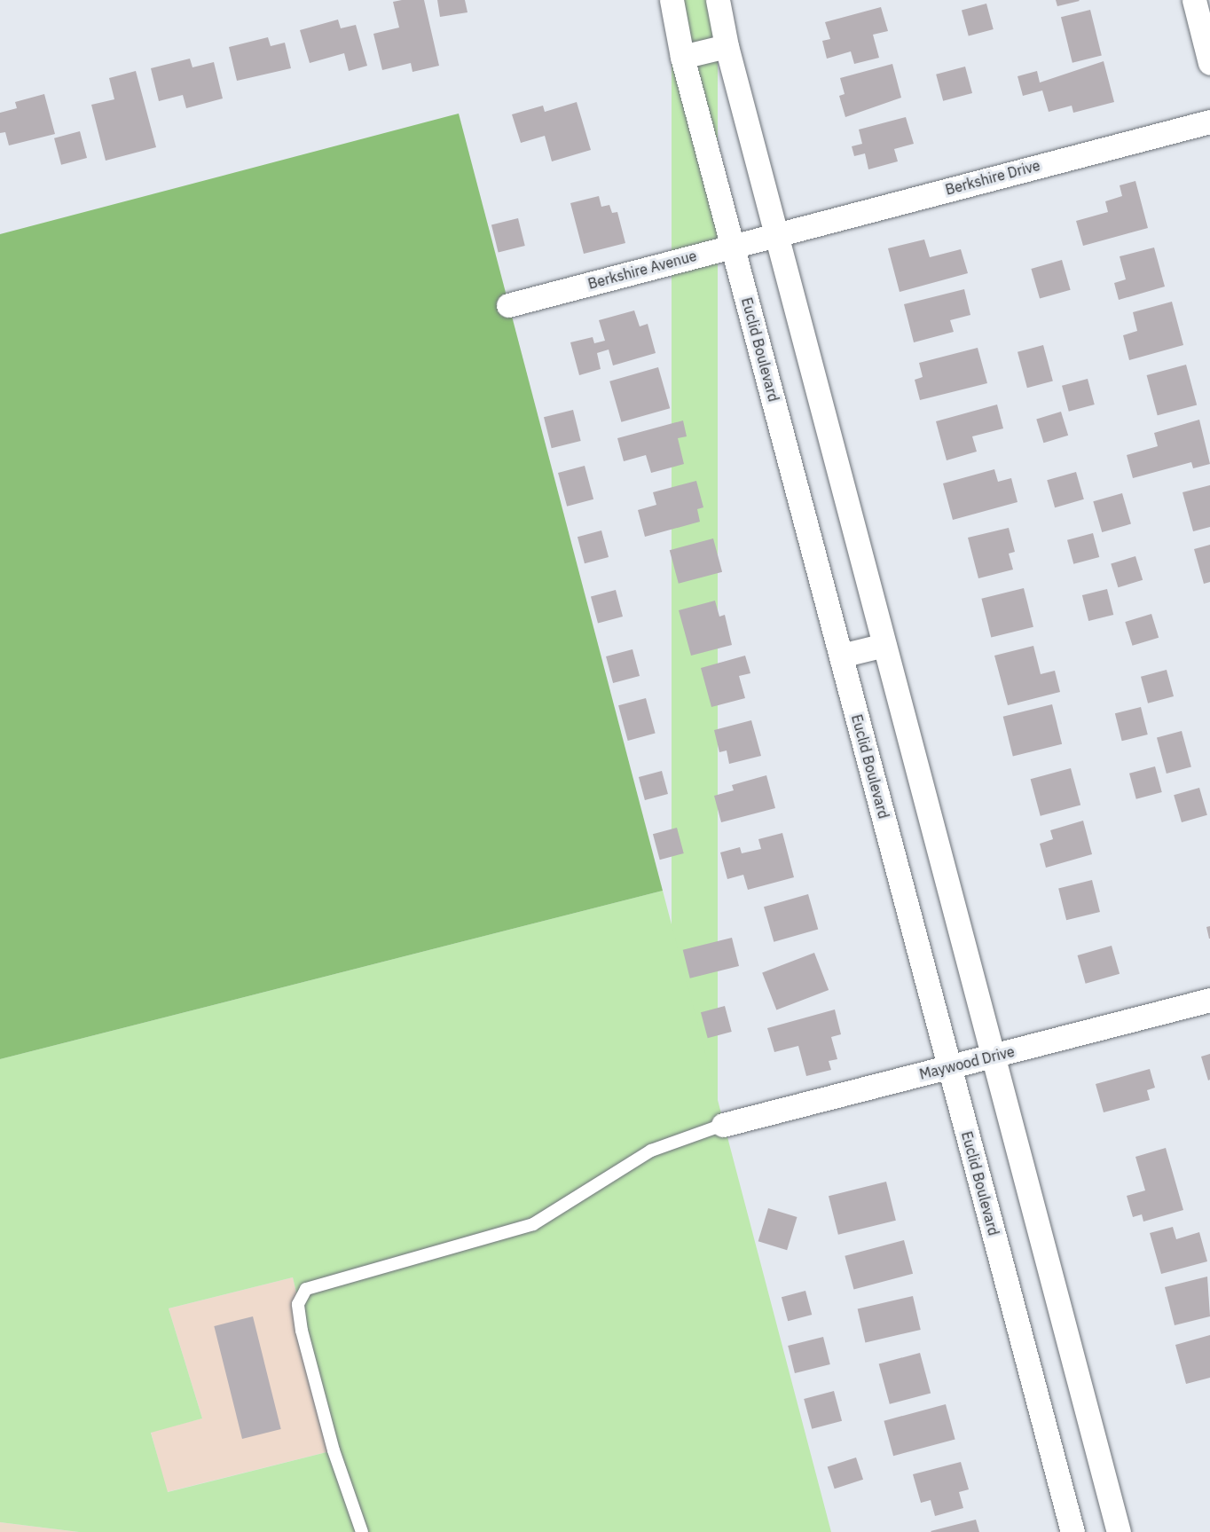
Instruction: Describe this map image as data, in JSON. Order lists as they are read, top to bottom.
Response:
{
  "streets": {
    "street": [
      "Berkshire Drive",
      "Berkshire Avenue",
      "Euclid Boulevard",
      "Maywood Drive"
    ]
  },
  "crossings": [
    ["Berkshire Drive", "Berkshire Avenue"],
    ["Berkshire Avenue", "Euclid Boulevard"],
    ["Euclid Boulevard", "Maywood Drive"]
  ]
}
